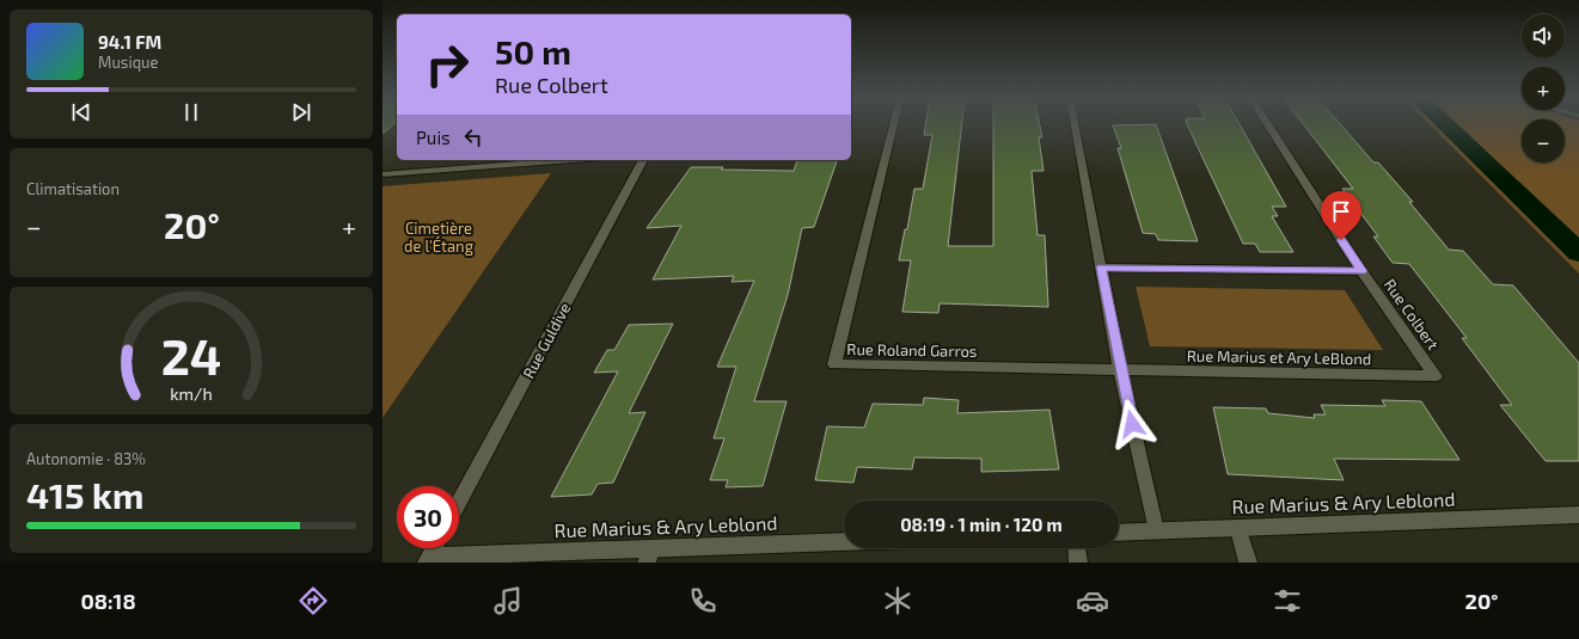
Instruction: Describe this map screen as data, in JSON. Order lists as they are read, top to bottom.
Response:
{
  "streets": {
    "street": [
      "Rue Colbert",
      "Rue Guldive",
      "Rue Roland Garros",
      "Rue Marius et Ary LeBlond",
      "Rue Marius & Ary Leblond"
    ]
  },
  "crossings": [
    ["Rue Colbert", "Rue Marius et Ary LeBlond"],
    ["Rue Roland Garros", "Rue Marius et Ary LeBlond"]
  ],
  "parks": ["Cimetière de l'Étang"],
  "page": {
    "map_buttons": ["+", "−"],
    "turn": ["50 m", "Rue Colbert"],
    "song": ["94.1 FM", "Musique"],
    "then": "Puis",
    "tile": [
      "Climatisation",
      ["Autonomie · 83%", "415 km"]
    ],
    "heat": ["−", "20°", "+"],
    "limit": "30",
    "trip": "08:19 · 1 min · 120 m",
    "tabs": ["08:18", "20°"],
    "gauge": ["24", "km/h"]
  }
}
